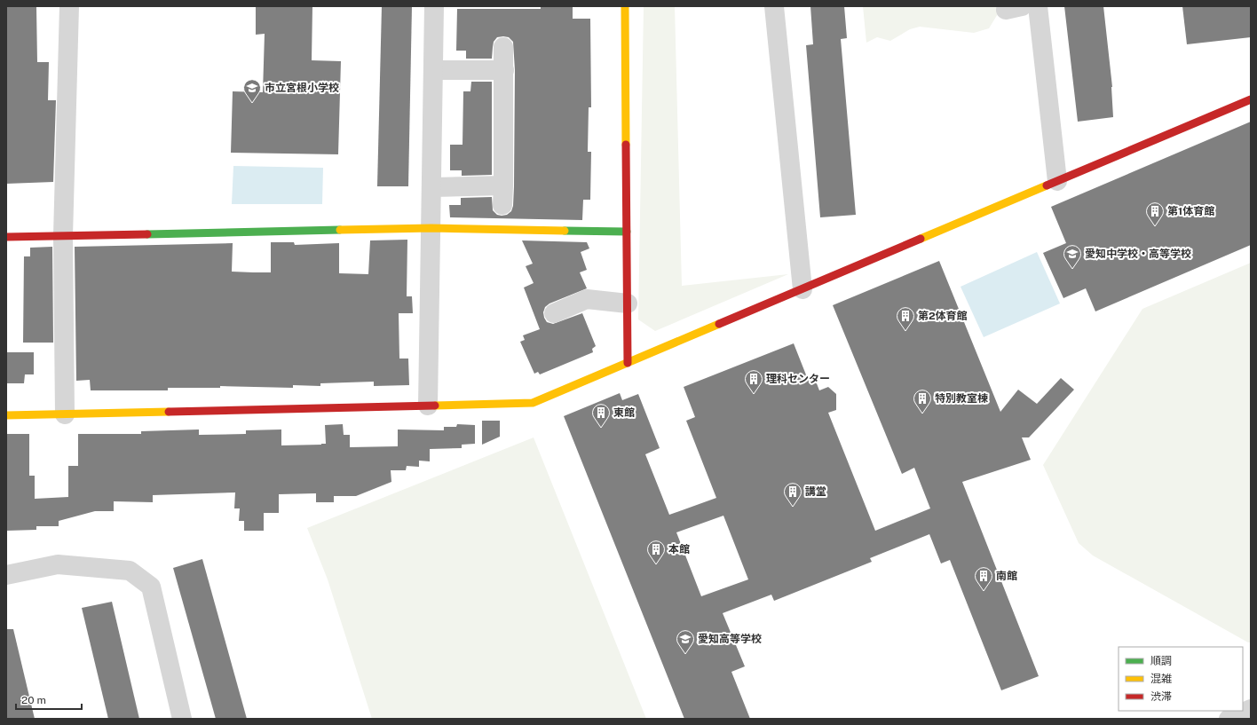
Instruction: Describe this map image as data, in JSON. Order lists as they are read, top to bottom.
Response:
{
  "places": {
    "school or university": ["市立宮根小学校", "愛知中学校・高等学校", "愛知高等学校"],
    "building": [
      "第1体育館",
      "第2体育館",
      "理科センター",
      "特別教室棟",
      "東館",
      "講堂",
      "本館",
      "南館"
    ]
  },
  "legend": ["順調", "混雑", "渋滞"],
  "scale_bar": "20 m"
}
